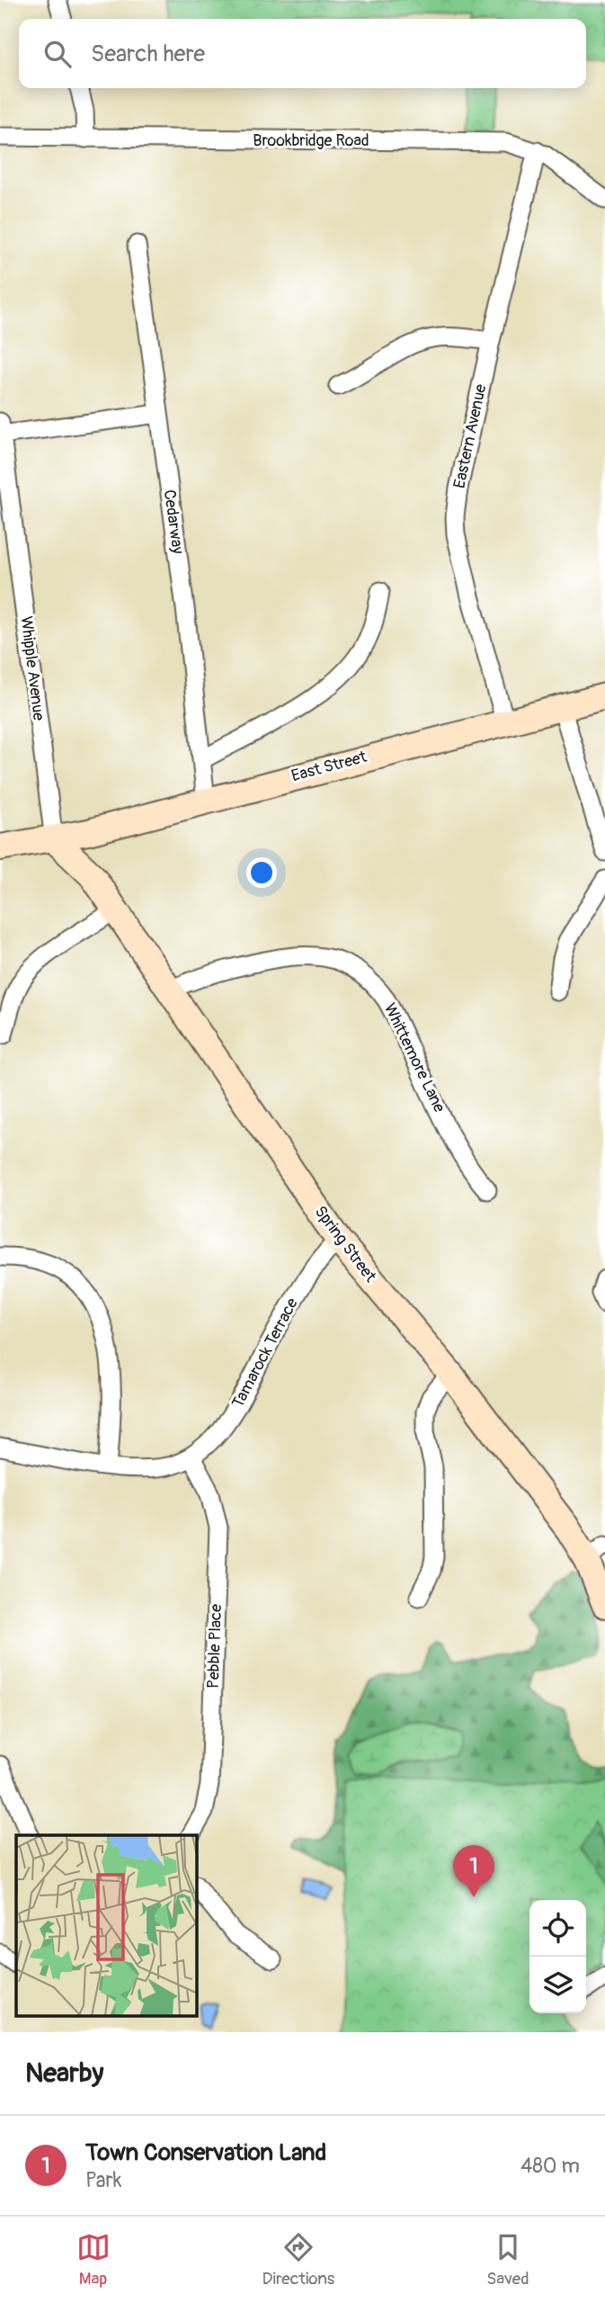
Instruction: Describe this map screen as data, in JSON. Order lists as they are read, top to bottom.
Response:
{
  "streets": {
    "street": [
      "Brookbridge Road",
      "Eastern Avenue",
      "Cedarway",
      "Whipple Avenue",
      "East Street",
      "Whittemore Lane",
      "Spring Street",
      "Tamarock Terrace",
      "Pebble Place"
    ]
  },
  "crossings": [
    ["Brookbridge Road", "Eastern Avenue"],
    ["Eastern Avenue", "East Street"],
    ["Cedarway", "East Street"],
    ["Whipple Avenue", "East Street"],
    ["Whipple Avenue", "Spring Street"],
    ["East Street", "Spring Street"],
    ["Whittemore Lane", "Spring Street"],
    ["Spring Street", "Tamarock Terrace"],
    ["Tamarock Terrace", "Pebble Place"]
  ],
  "page": {
    "search": "Search here",
    "pins": "1",
    "heading": "Nearby",
    "list": [
      {
        "mark": "1",
        "name": "Town Conservation Land",
        "note": "Park",
        "value": "480 m"
      }
    ],
    "nav": ["Map", "Directions", "Saved"]
  }
}
